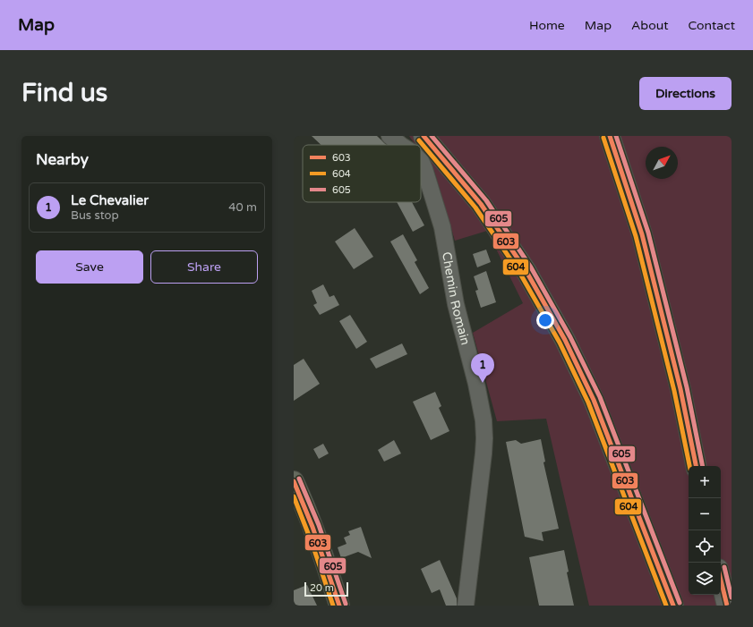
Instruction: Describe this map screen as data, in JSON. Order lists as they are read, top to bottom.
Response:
{
  "streets": {
    "street": ["Chemin Romain"]
  },
  "lines": ["transit line 603", "transit line 605", "transit line 604"],
  "legend": ["603", "604", "605"],
  "scale_bar": "20 m",
  "north": "top right",
  "page": {
    "header": "Map",
    "nav": [
      "Home",
      "Map",
      "About",
      "Contact"
    ],
    "buttons": [
      "Directions",
      ["Save", "Share"]
    ],
    "title": "Find us",
    "heading": "Nearby",
    "list": [
      {
        "mark": "1",
        "name": "Le Chevalier",
        "note": "Bus stop",
        "value": "40 m"
      }
    ],
    "pins": "1",
    "map_buttons": ["+", "−"],
    "scale": "20 m"
  }
}
